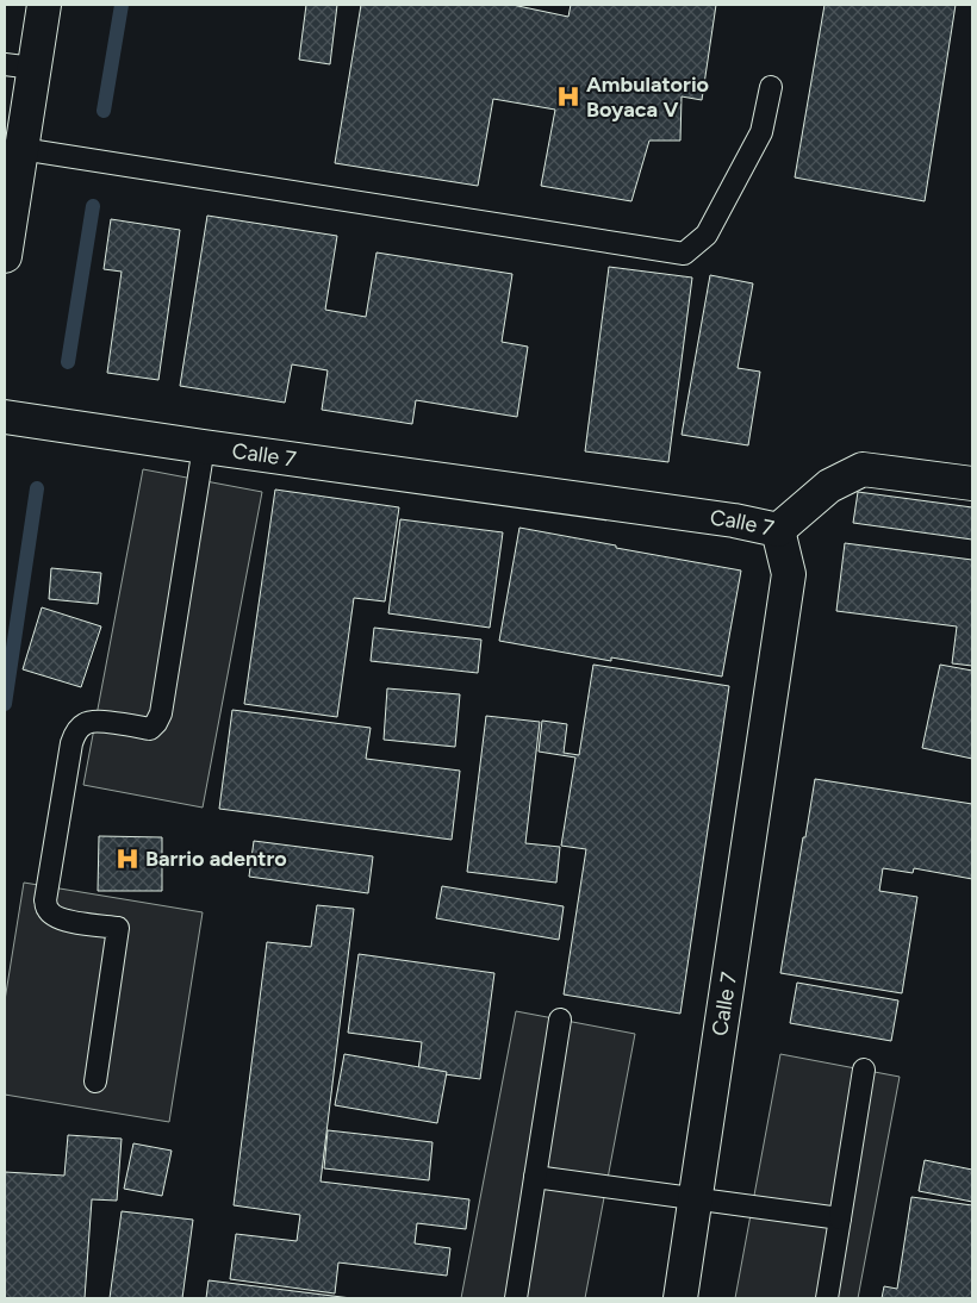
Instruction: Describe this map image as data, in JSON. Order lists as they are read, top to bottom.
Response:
{
  "streets": {
    "street": ["Calle 7"]
  },
  "places": {
    "hospital": ["Ambulatorio Boyaca V", "Barrio adentro"]
  }
}
